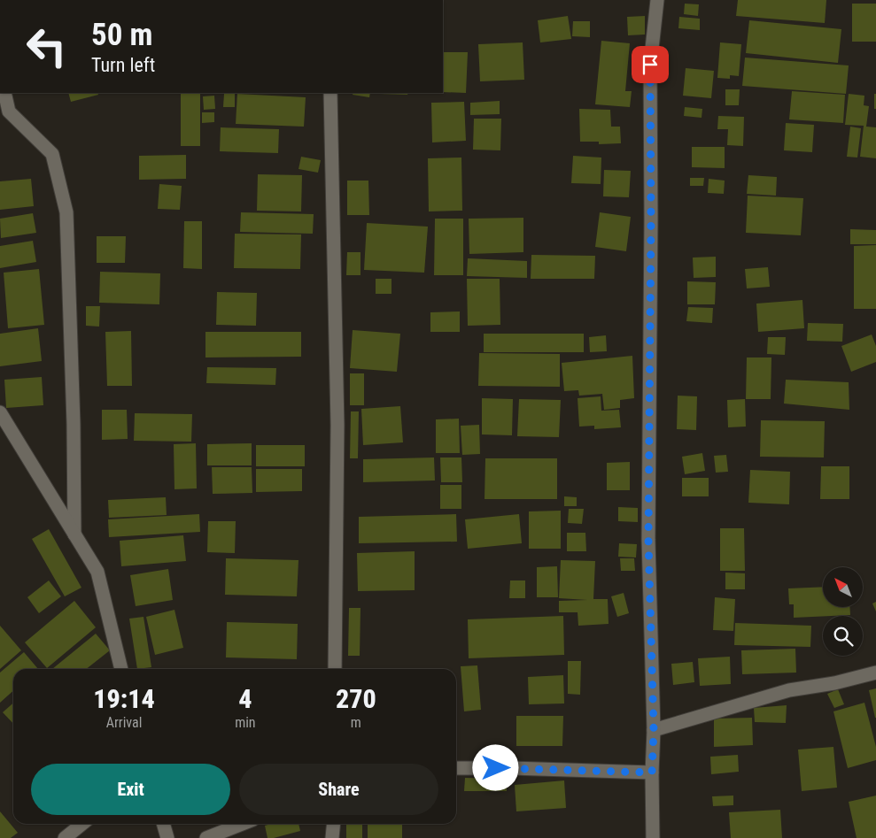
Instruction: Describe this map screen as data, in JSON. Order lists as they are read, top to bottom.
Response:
{
  "north": "top left",
  "page": {
    "turn": ["50 m", "Turn left"],
    "eta": [
      "19:14",
      "Arrival",
      "4",
      "min",
      "270",
      "m"
    ],
    "buttons": ["Exit", "Share"]
  }
}
